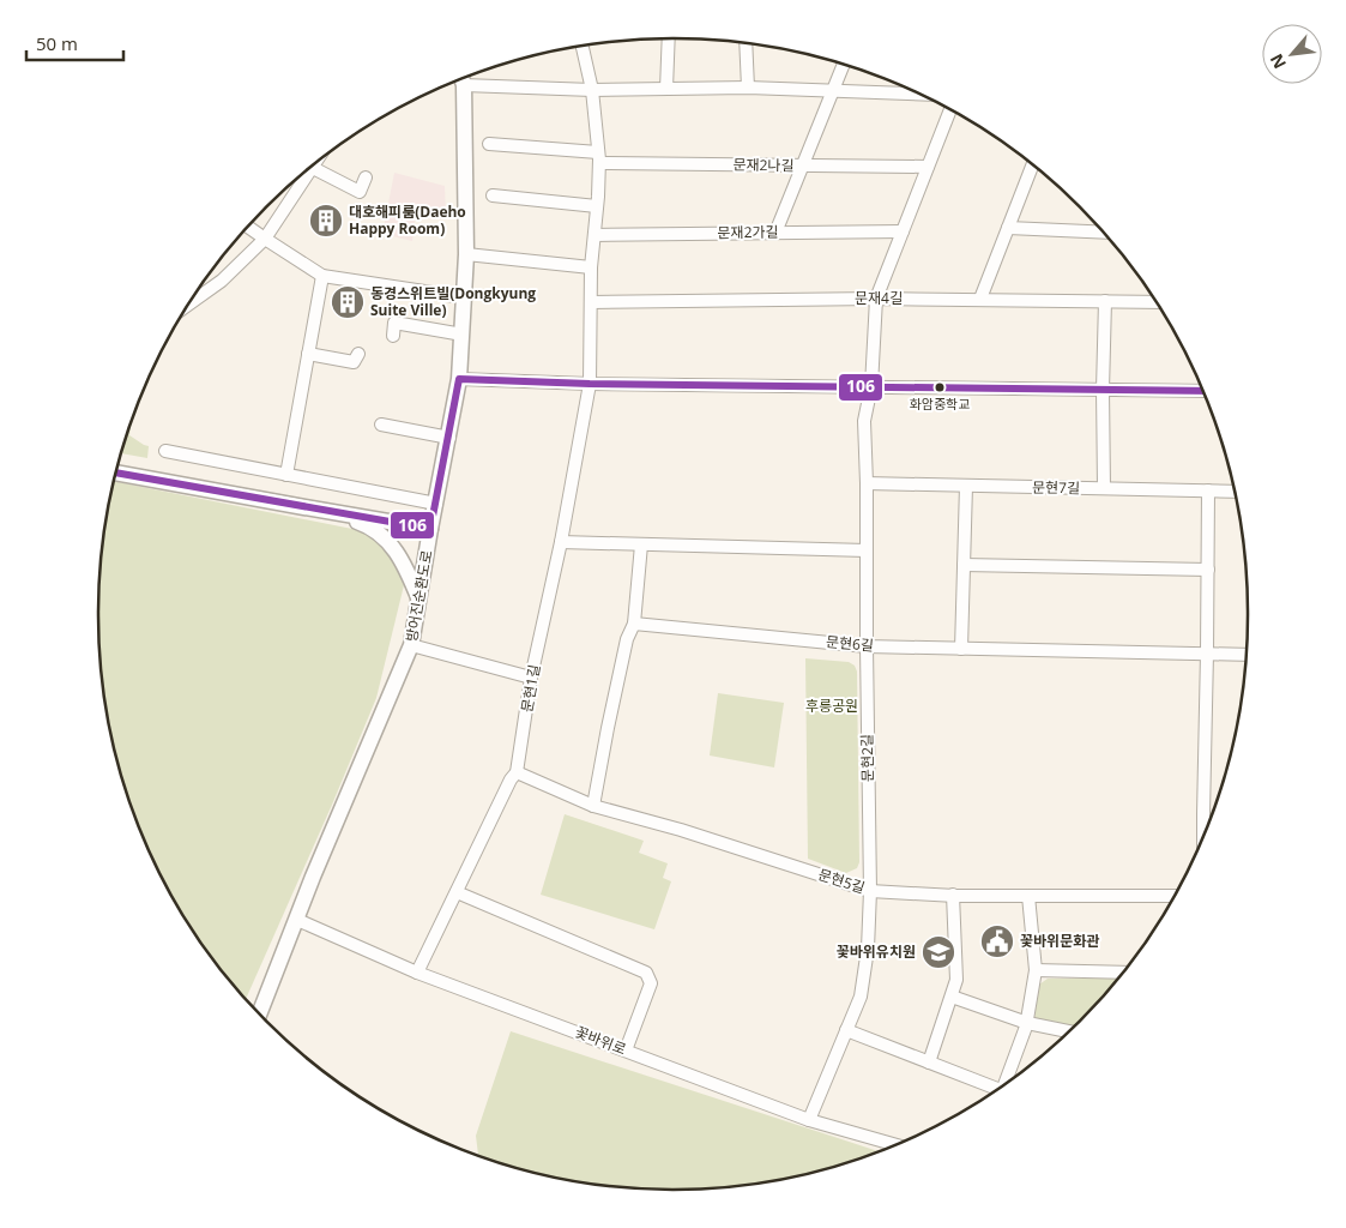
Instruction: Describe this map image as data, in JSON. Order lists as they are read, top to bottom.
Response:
{
  "streets": {
    "main road": ["방어진순환도로"],
    "street": [
      "문재2나길",
      "문재2가길",
      "문재4길",
      "문현7길",
      "문현6길",
      "문현1길",
      "문현2길",
      "문현5길",
      "꽃바위로"
    ]
  },
  "crossings": [
    ["문재2나길", "문현1길"],
    ["문재2나길", "문현2길"],
    ["문재2가길", "문현1길"],
    ["문재2가길", "문현2길"],
    ["문재4길", "문현1길"],
    ["문재4길", "문현2길"],
    ["문현7길", "문현2길"],
    ["방어진순환도로", "꽃바위로"],
    ["문현6길", "문현2길"],
    ["문현1길", "문현5길"],
    ["문현1길", "꽃바위로"],
    ["문현2길", "문현5길"],
    ["문현2길", "꽃바위로"]
  ],
  "parks": ["후릉공원"],
  "places": {
    "building": ["대호해피룸(Daeho Happy Room)", "동경스위트빌(Dongkyung Suite Ville)"],
    "other": ["화암중학교"],
    "public building": ["꽃바위문화관"],
    "school or university": ["꽃바위유치원"]
  },
  "lines": ["transit line 106"],
  "scale_bar": "50 m",
  "north": "bottom left"
}
